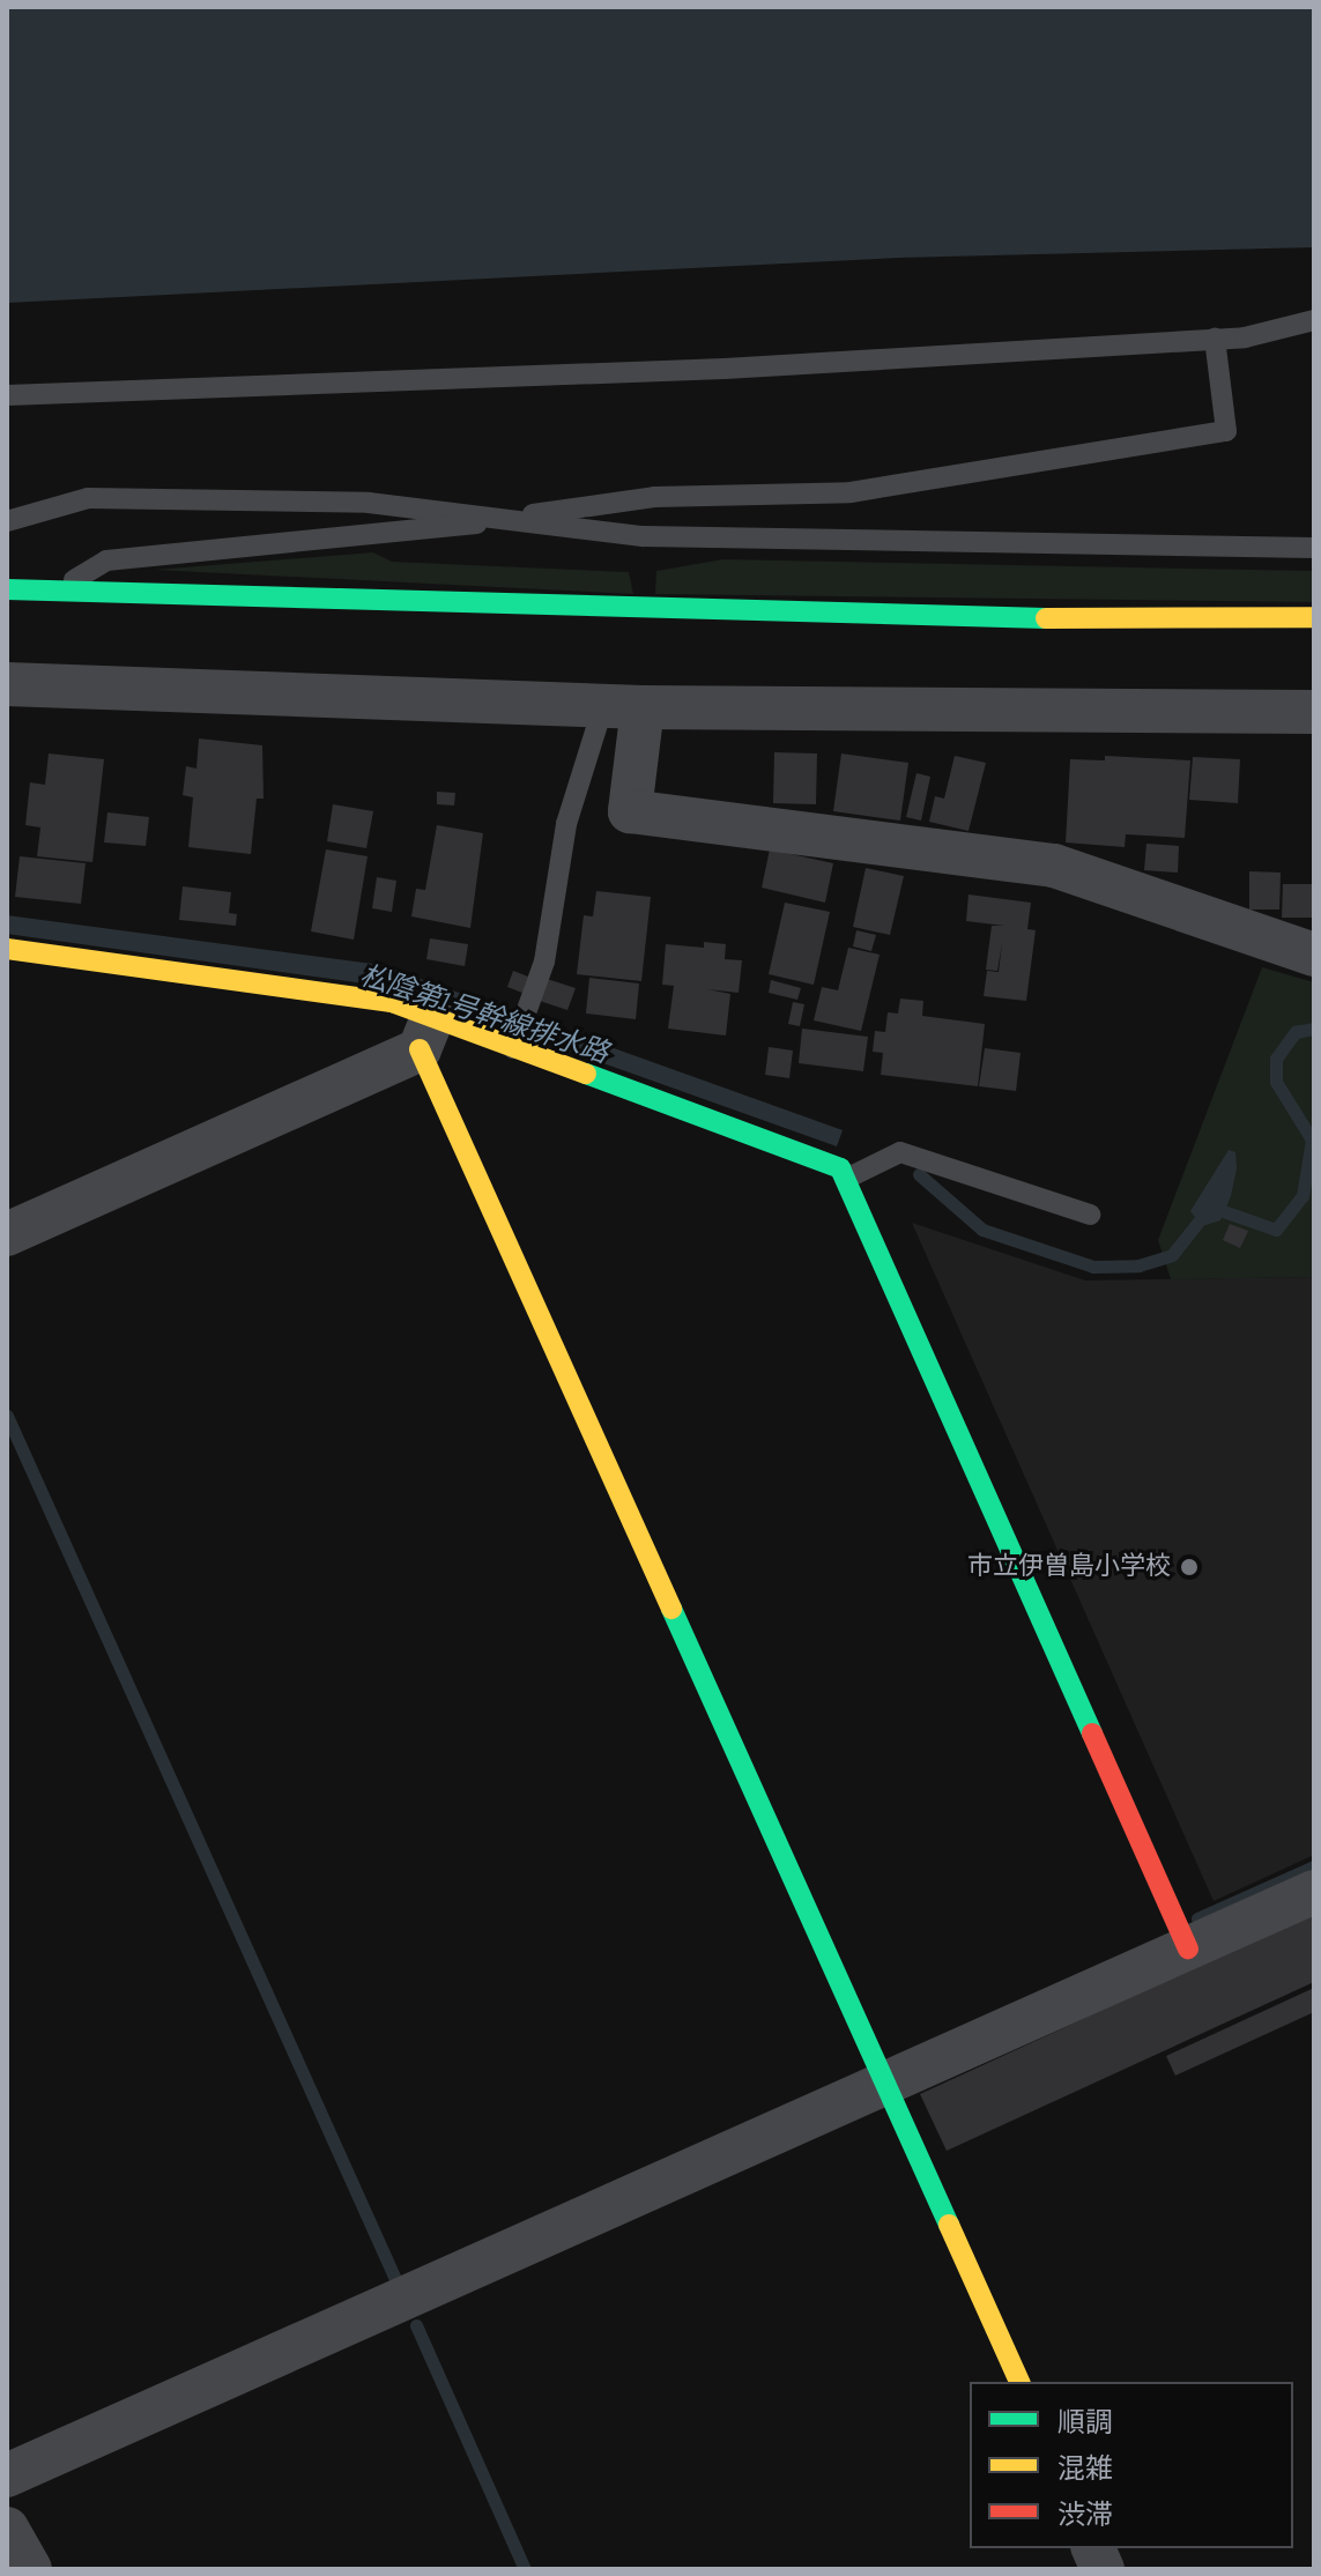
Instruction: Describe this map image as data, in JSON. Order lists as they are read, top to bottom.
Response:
{
  "water": ["松陰第1号幹線排水路"],
  "places": ["市立伊曽島小学校"],
  "legend": ["順調", "混雑", "渋滞"]
}
